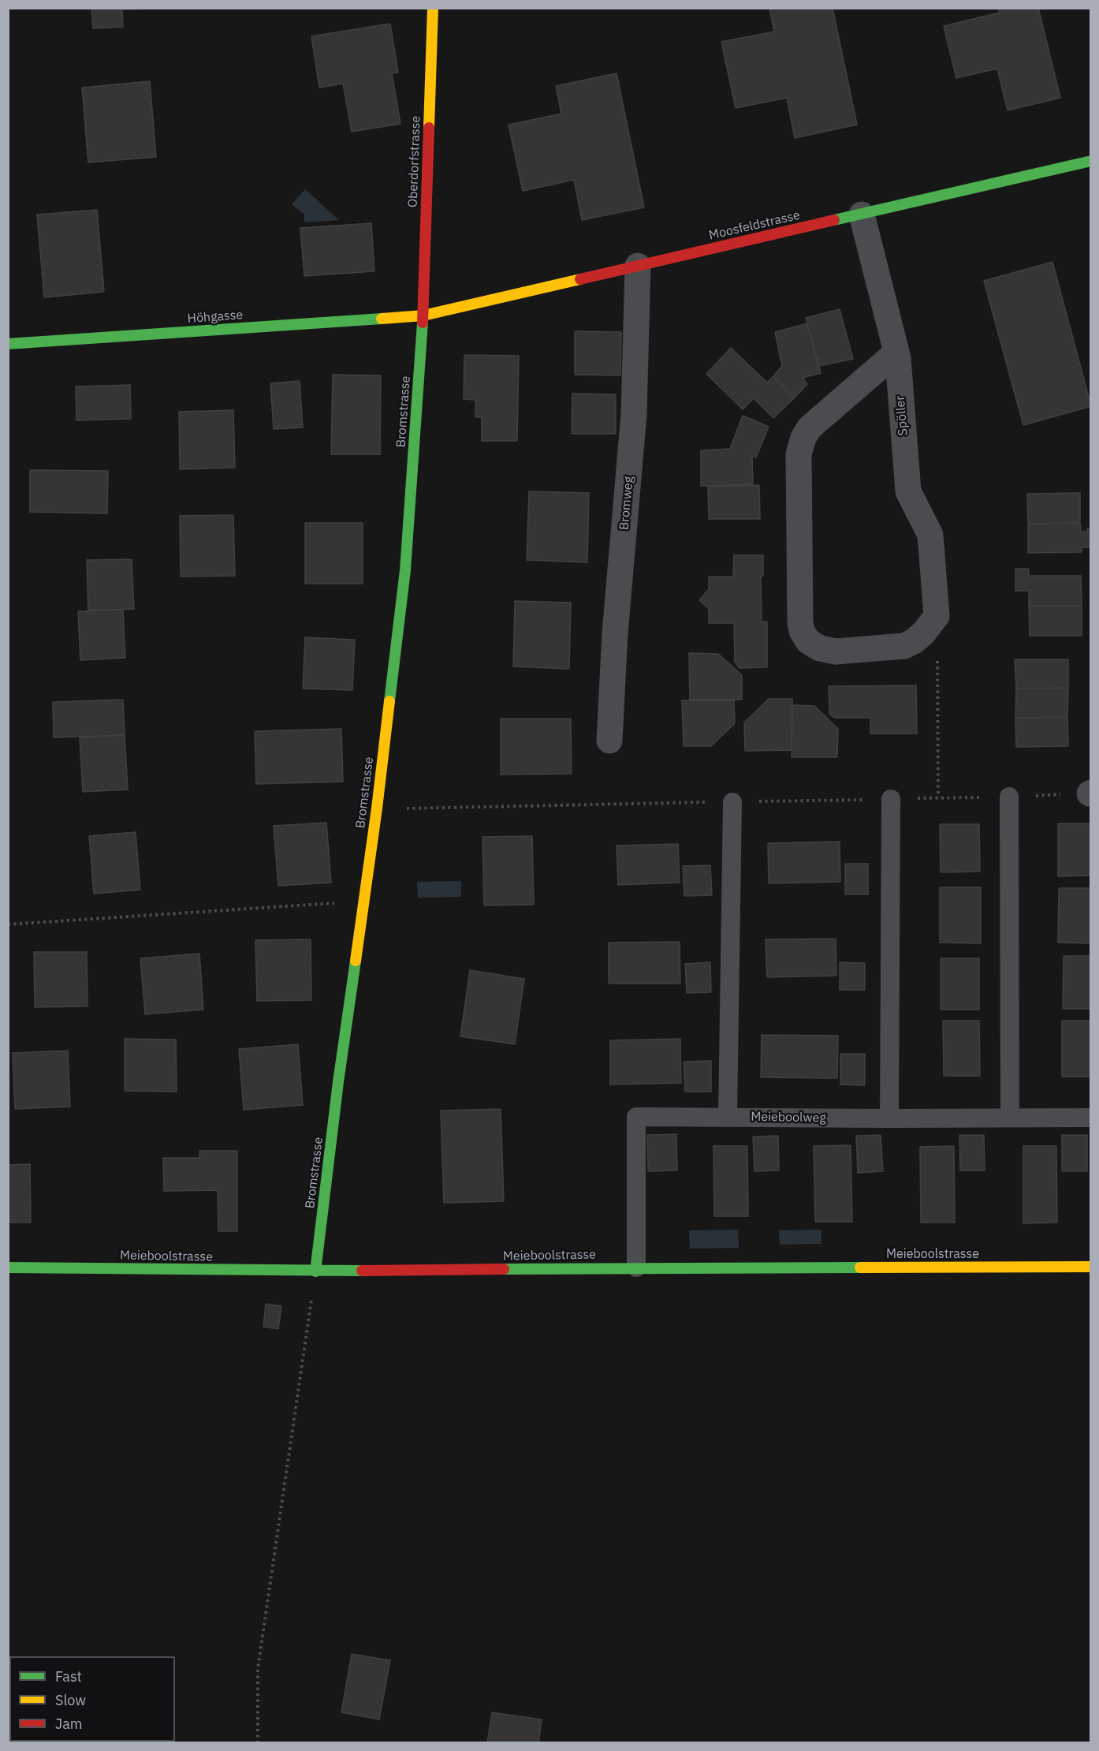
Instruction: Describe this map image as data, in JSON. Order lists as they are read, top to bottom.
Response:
{
  "streets": {
    "street": [
      "Oberdorfstrasse",
      "Moosfeldstrasse",
      "Höhgasse",
      "Bromstrasse",
      "Spöller",
      "Bromweg",
      "Meieboolstrasse"
    ],
    "lane": ["Meieboolweg"]
  },
  "crossings": [
    ["Oberdorfstrasse", "Moosfeldstrasse"],
    ["Oberdorfstrasse", "Höhgasse"],
    ["Oberdorfstrasse", "Bromstrasse"],
    ["Moosfeldstrasse", "Höhgasse"],
    ["Moosfeldstrasse", "Bromstrasse"],
    ["Moosfeldstrasse", "Spöller"],
    ["Moosfeldstrasse", "Bromweg"],
    ["Höhgasse", "Bromstrasse"],
    ["Bromstrasse", "Meieboolstrasse"],
    ["Meieboolweg", "Meieboolstrasse"]
  ],
  "legend": ["Fast", "Slow", "Jam"]
}
